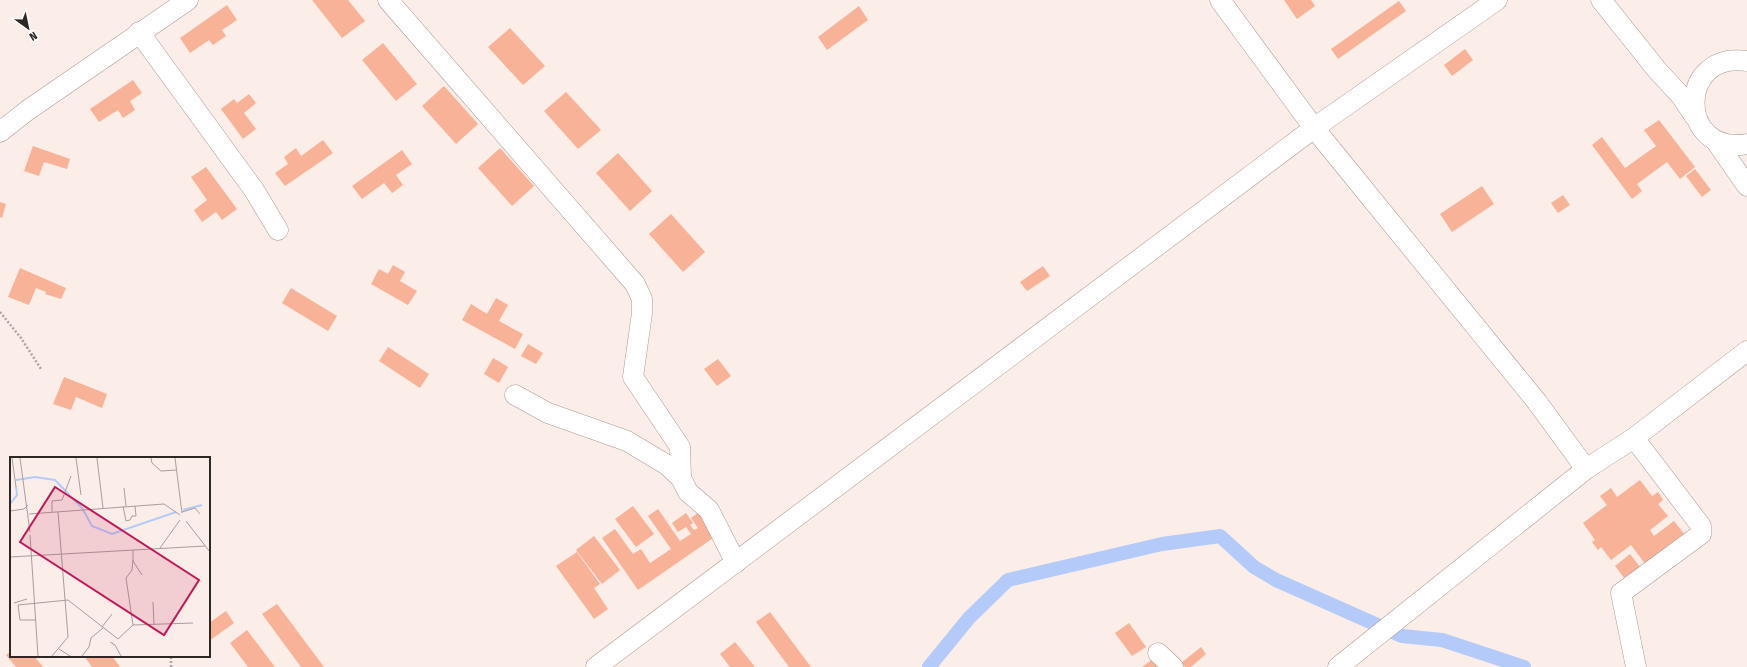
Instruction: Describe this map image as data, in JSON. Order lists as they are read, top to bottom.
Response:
{
  "north": "bottom right"
}
